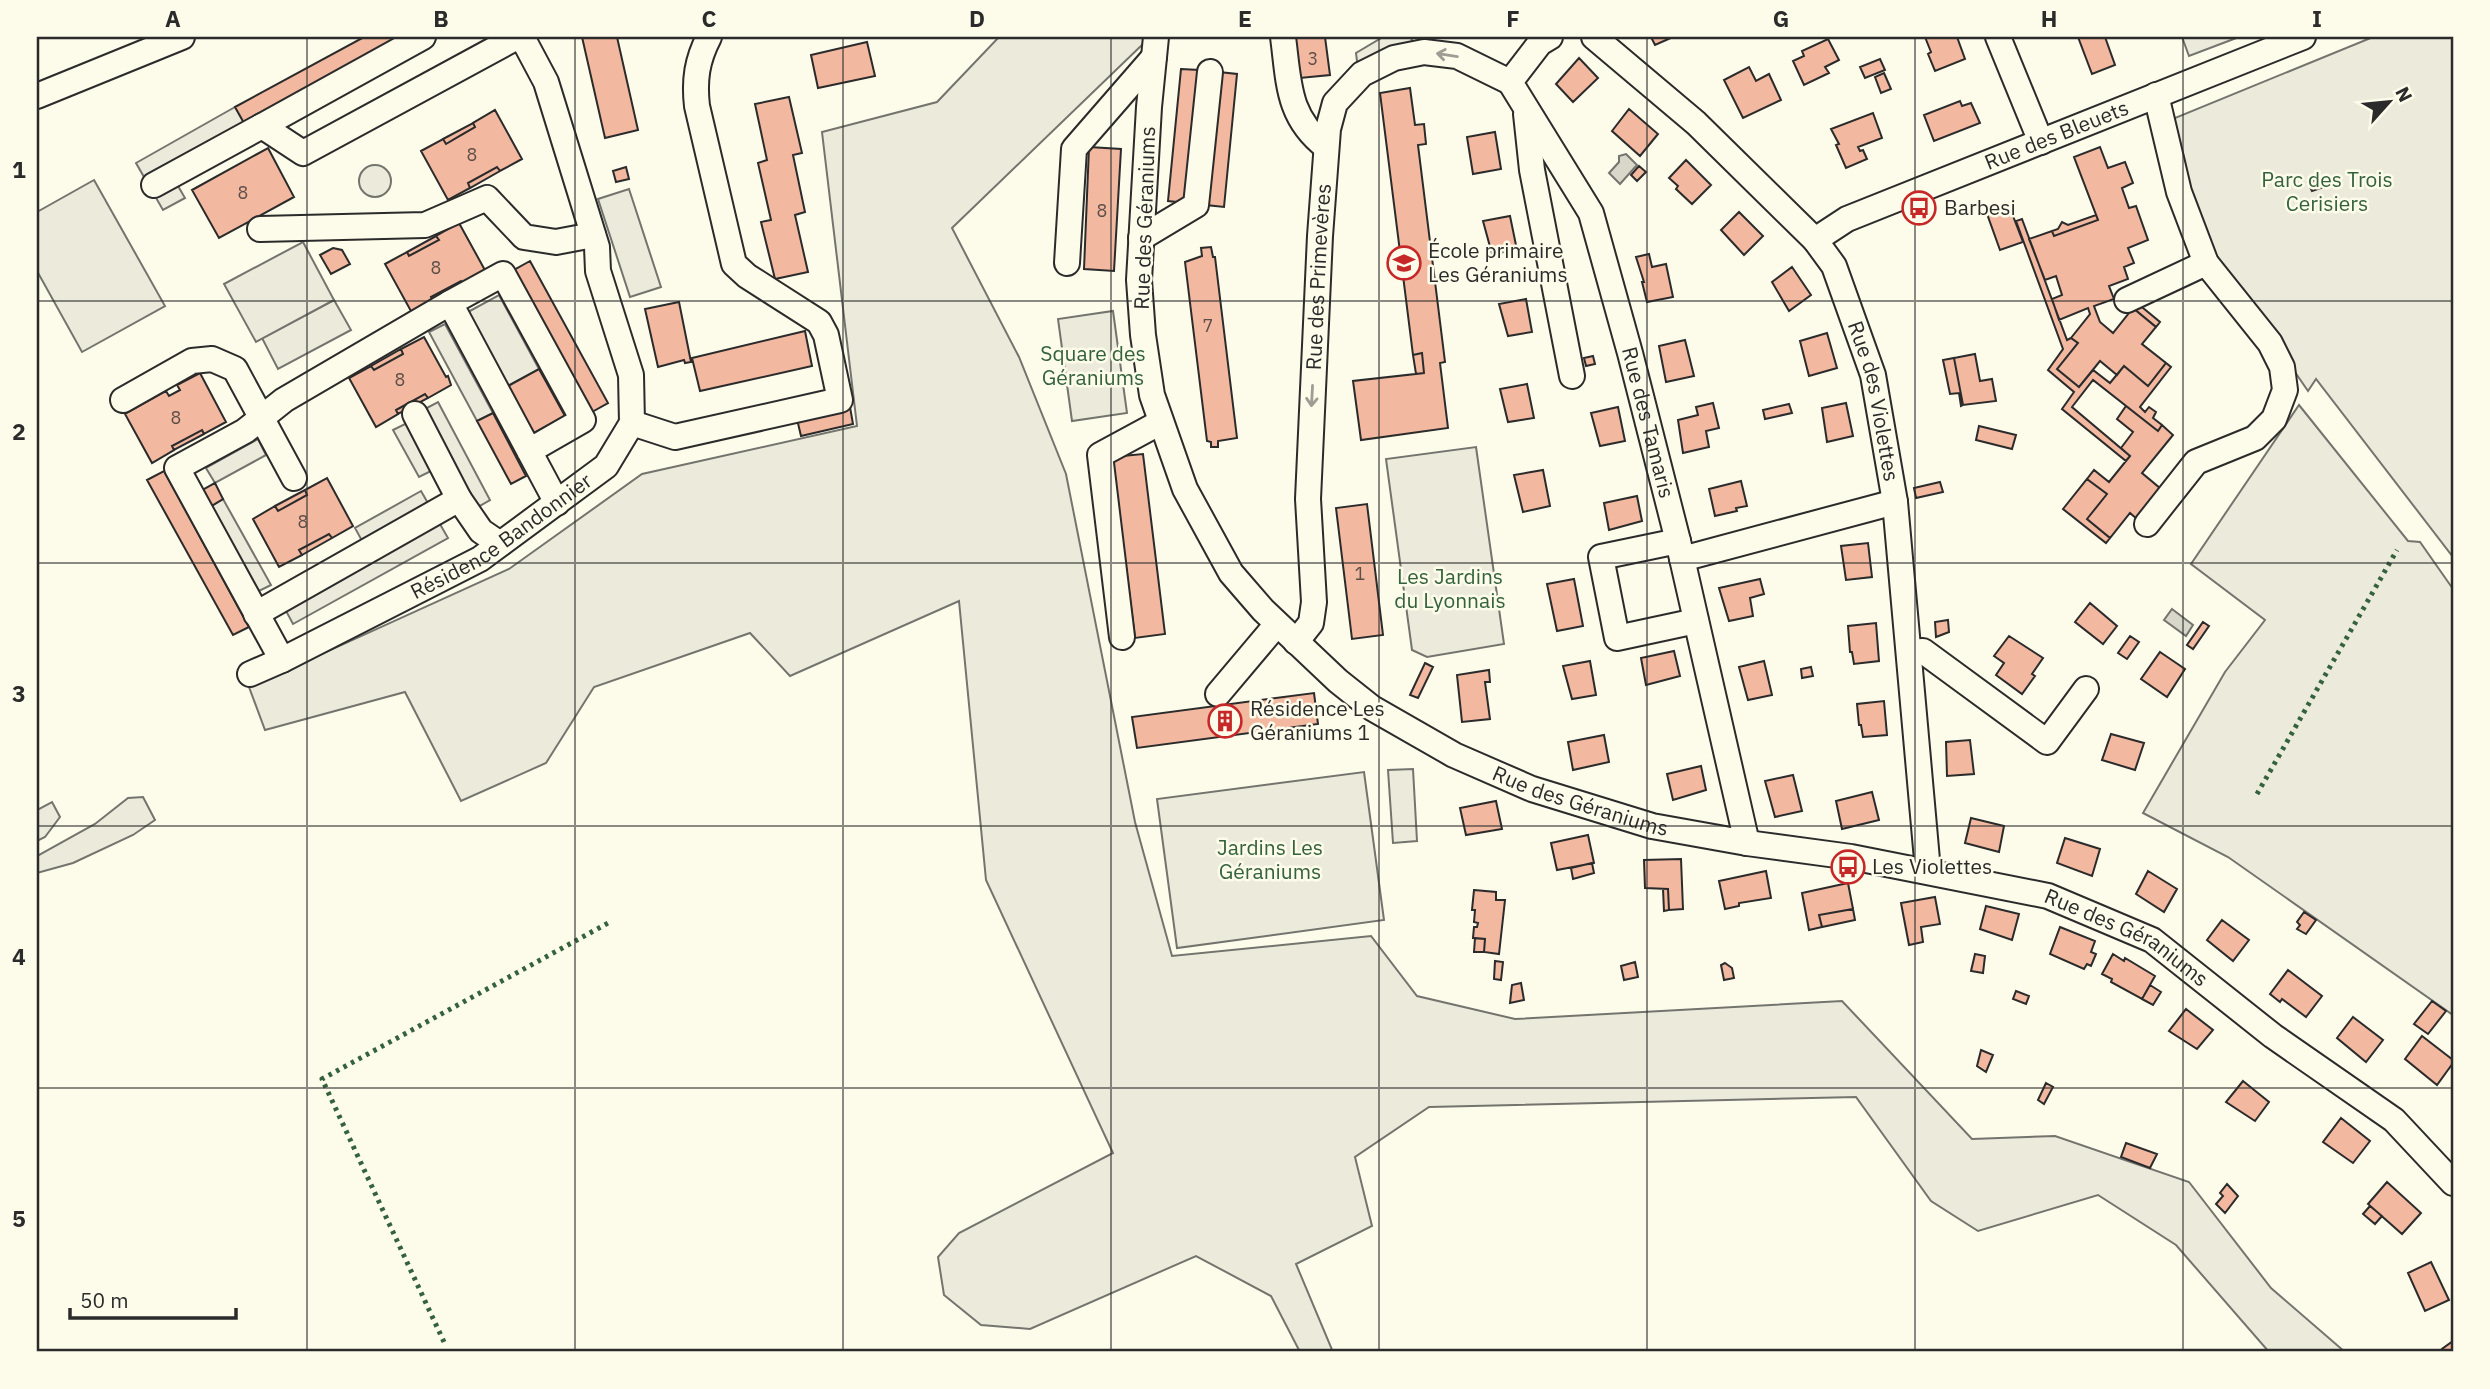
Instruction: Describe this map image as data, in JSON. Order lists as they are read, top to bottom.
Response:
{
  "streets": {
    "street": [
      "Rue des Bleuets",
      "Rue des Géraniums",
      "Rue des Primevères",
      "Rue des Violettes",
      "Rue des Tamaris",
      "Résidence Bandonnier"
    ]
  },
  "crossings": [
    ["Rue des Bleuets", "Rue des Violettes"],
    ["Rue des Géraniums", "Rue des Primevères"],
    ["Rue des Géraniums", "Rue des Violettes"],
    ["Rue des Géraniums", "Rue des Tamaris"],
    ["Rue des Primevères", "Rue des Tamaris"]
  ],
  "parks": [
    "Parc des Trois Cerisiers",
    "Square des Géraniums",
    "Les Jardins du Lyonnais",
    "Jardins Les Géraniums"
  ],
  "places": {
    "bus stop": ["Barbesi", "Les Violettes"],
    "school or university": ["École primaire Les Géraniums"],
    "building": ["Résidence Les Géraniums 1"]
  },
  "house_numbers": [
    "3",
    "8",
    "8",
    "8",
    "8",
    "7",
    "8",
    "8",
    "8",
    "1"
  ],
  "scale_bar": "50 m",
  "north": "top right",
  "grid": {
    "columns": [
      "A",
      "B",
      "C",
      "D",
      "E",
      "F",
      "G",
      "H",
      "I"
    ],
    "rows": [
      "1",
      "2",
      "3",
      "4",
      "5"
    ]
  }
}
